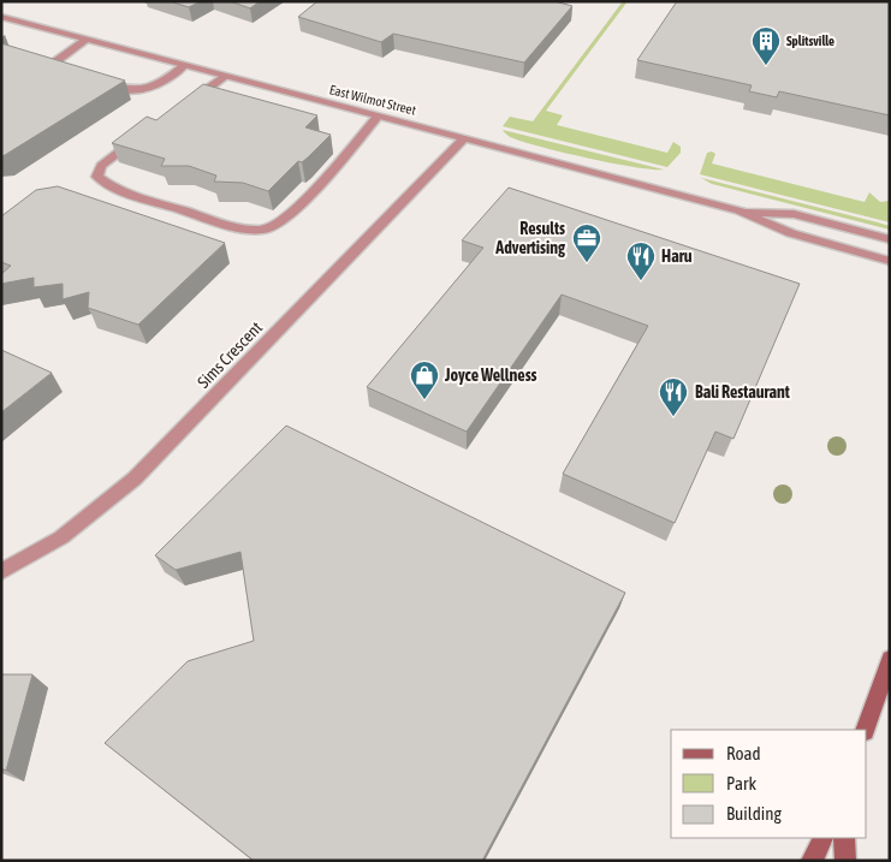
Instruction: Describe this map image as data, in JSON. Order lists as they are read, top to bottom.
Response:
{
  "streets": {
    "street": ["East Wilmot Street", "Sims Crescent"]
  },
  "crossings": [
    ["East Wilmot Street", "Sims Crescent"]
  ],
  "places": {
    "building": ["Splitsville"],
    "office": ["Results Advertising"],
    "restaurant": ["Haru", "Bali Restaurant"],
    "shop": ["Joyce Wellness"]
  },
  "legend": ["Road", "Park", "Building"]
}
